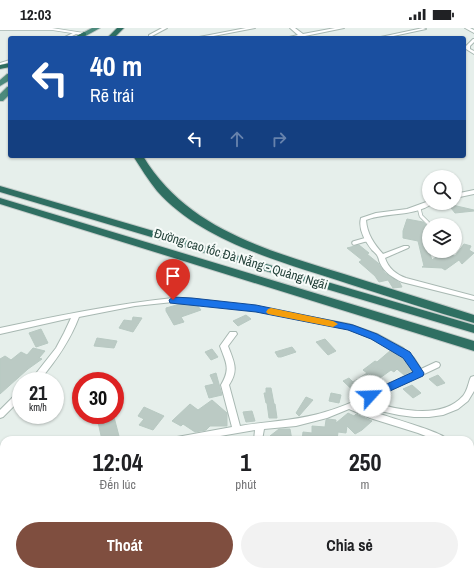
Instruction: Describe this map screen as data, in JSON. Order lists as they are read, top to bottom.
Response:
{
  "streets": {
    "highway": ["Đường cao tốc Đà Nẵng - Quảng Ngãi"]
  },
  "page": {
    "status": "12:03",
    "turn": ["40 m", "Rẽ trái"],
    "speed": "21 km/h",
    "limit": "30",
    "eta": [
      "12:04",
      "Đến lúc",
      "1",
      "phút",
      "250",
      "m"
    ],
    "buttons": ["Thoát", "Chia sẻ"]
  }
}
